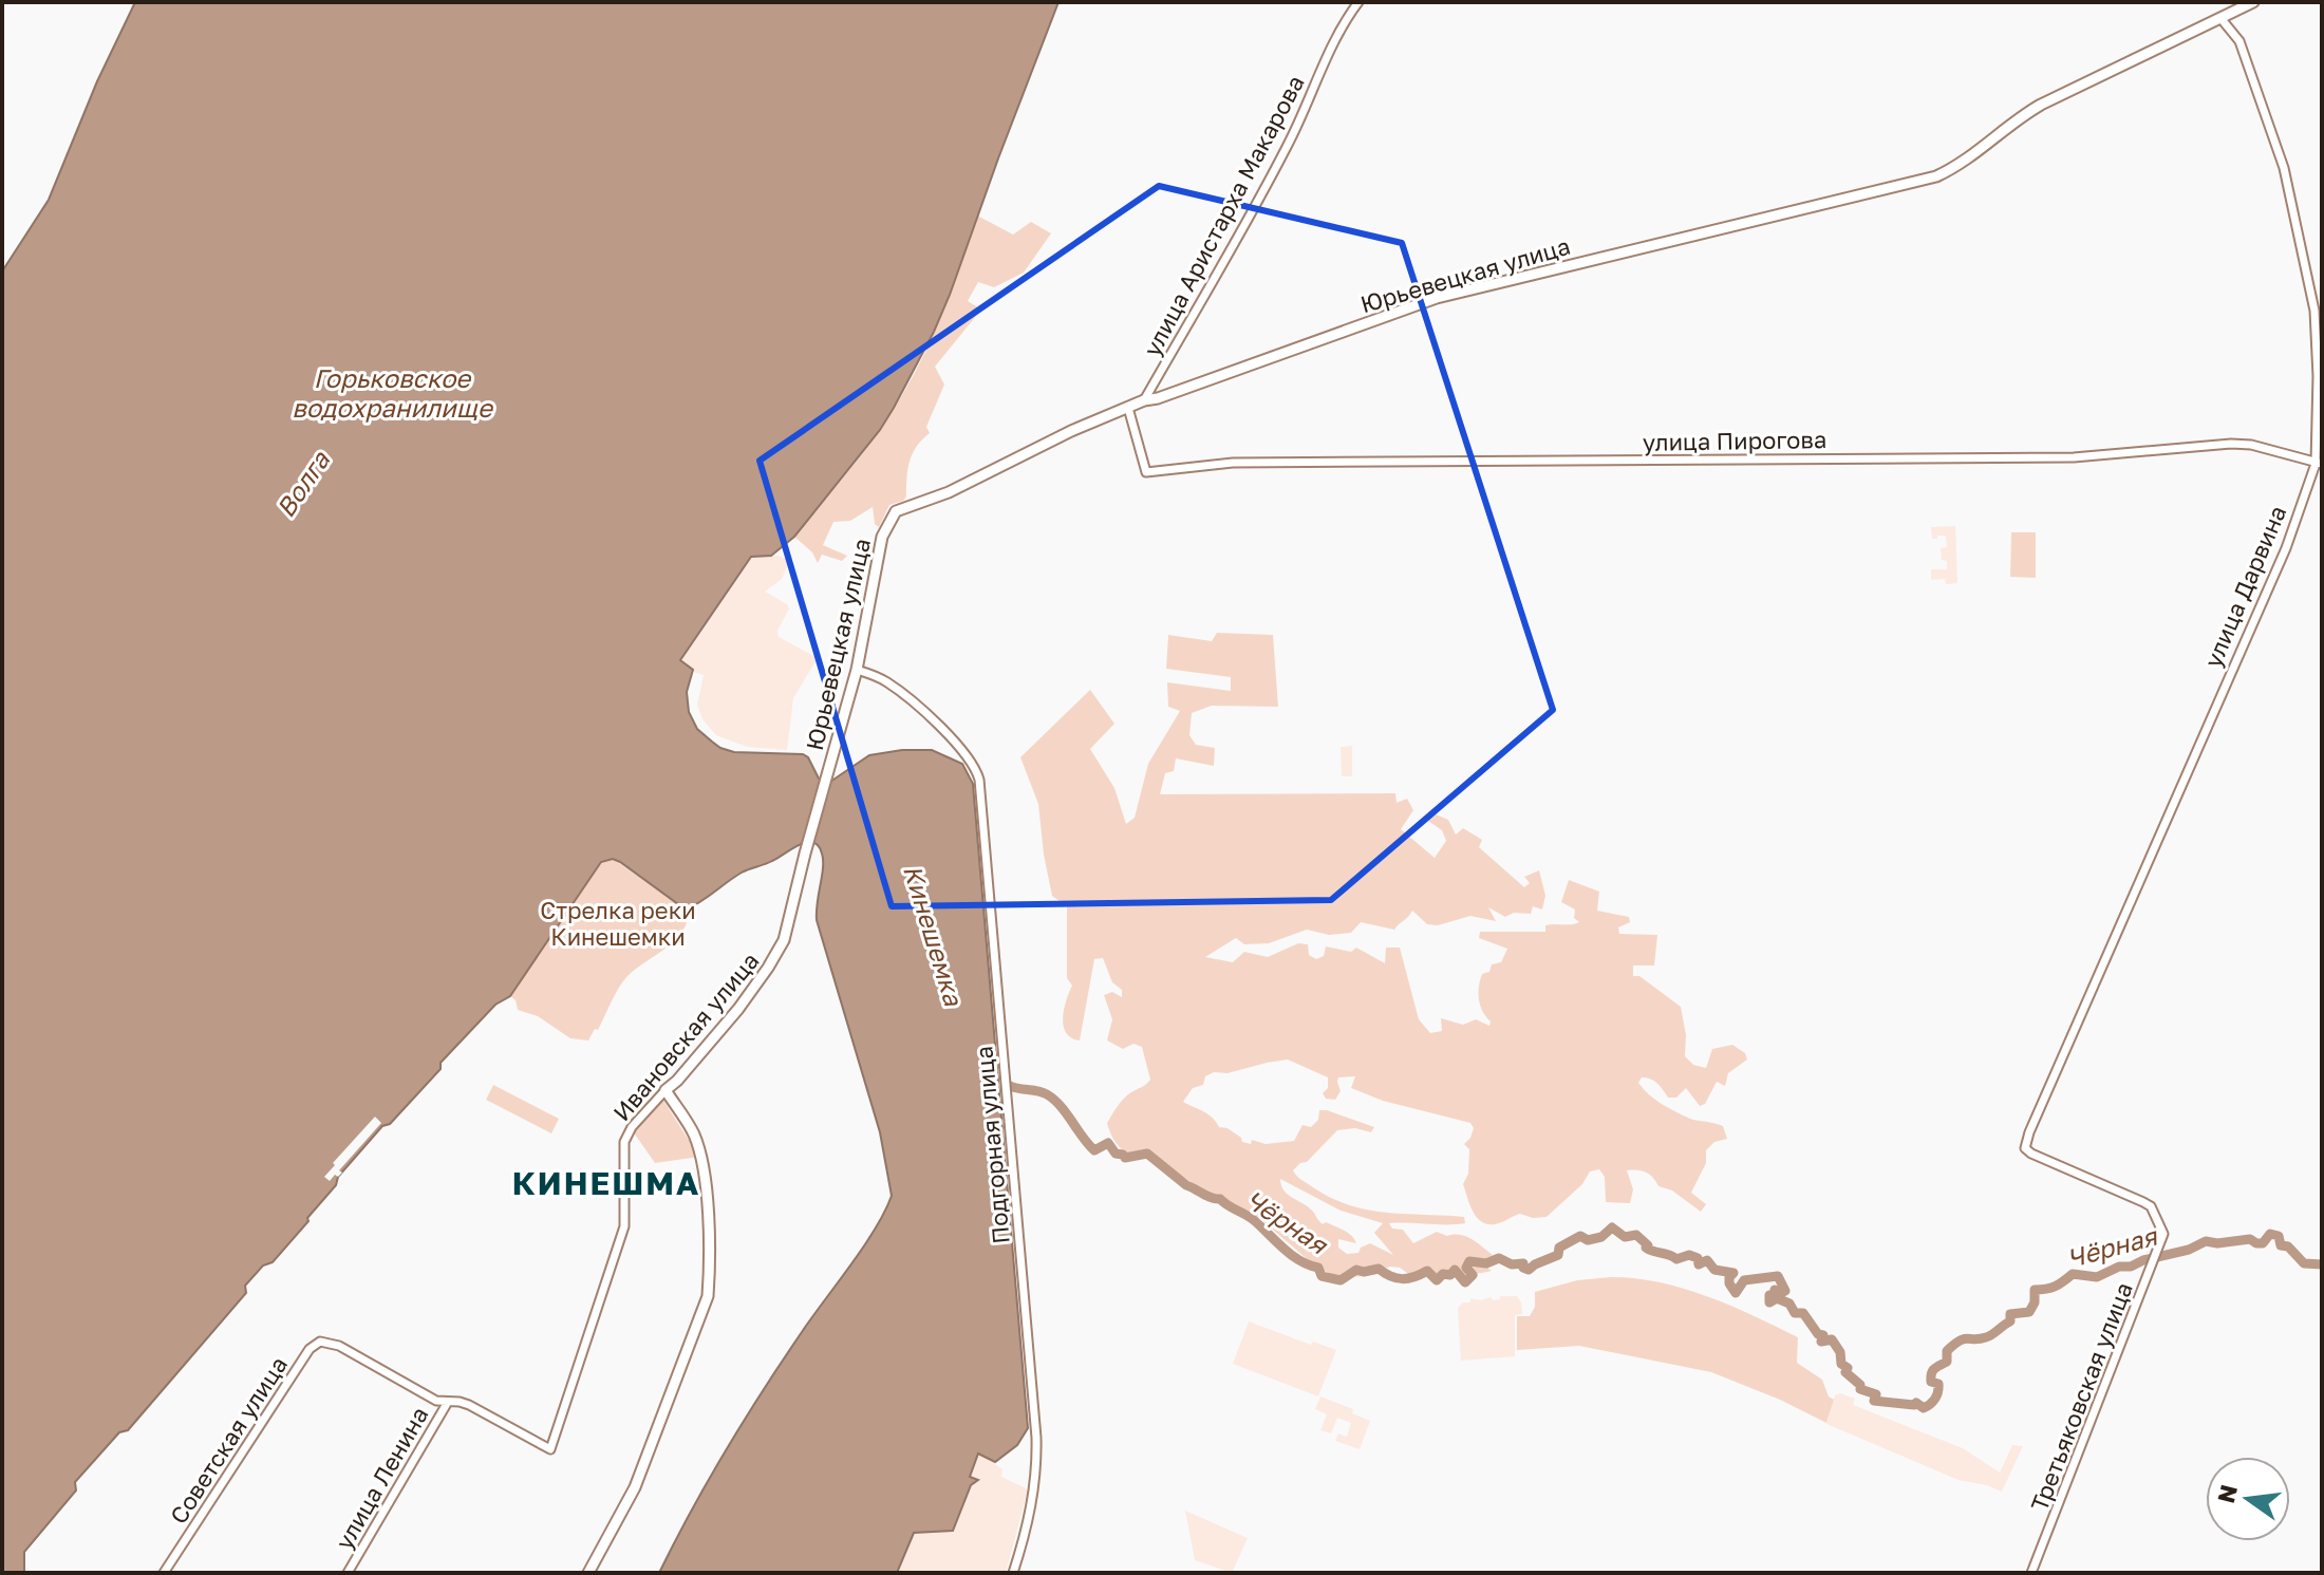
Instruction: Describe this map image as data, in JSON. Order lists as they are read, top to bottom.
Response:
{
  "streets": {
    "main road": ["Юрьевецкая улица", "Ивановская улица"],
    "street": [
      "улица Аристарха Макарова",
      "улица Пирогова",
      "улица Дарвина",
      "Подгорная улица",
      "Третьяковская улица",
      "Советская улица",
      "улица Ленина"
    ]
  },
  "crossings": [
    ["улица Аристарха Макарова", "Юрьевецкая улица"],
    ["Юрьевецкая улица", "улица Пирогова"],
    ["Юрьевецкая улица", "улица Дарвина"],
    ["Юрьевецкая улица", "Ивановская улица"],
    ["Юрьевецкая улица", "Подгорная улица"],
    ["улица Пирогова", "улица Дарвина"],
    ["улица Дарвина", "Третьяковская улица"],
    ["Ивановская улица", "Советская улица"],
    ["Ивановская улица", "улица Ленина"],
    ["Советская улица", "улица Ленина"]
  ],
  "districts": ["КИНЕШМА"],
  "water": [
    "Горьковское водохранилище",
    "Волга",
    "Кинешемка",
    "Чёрная"
  ],
  "parks": ["Стрелка реки Кинешемки"],
  "north": "left"
}
